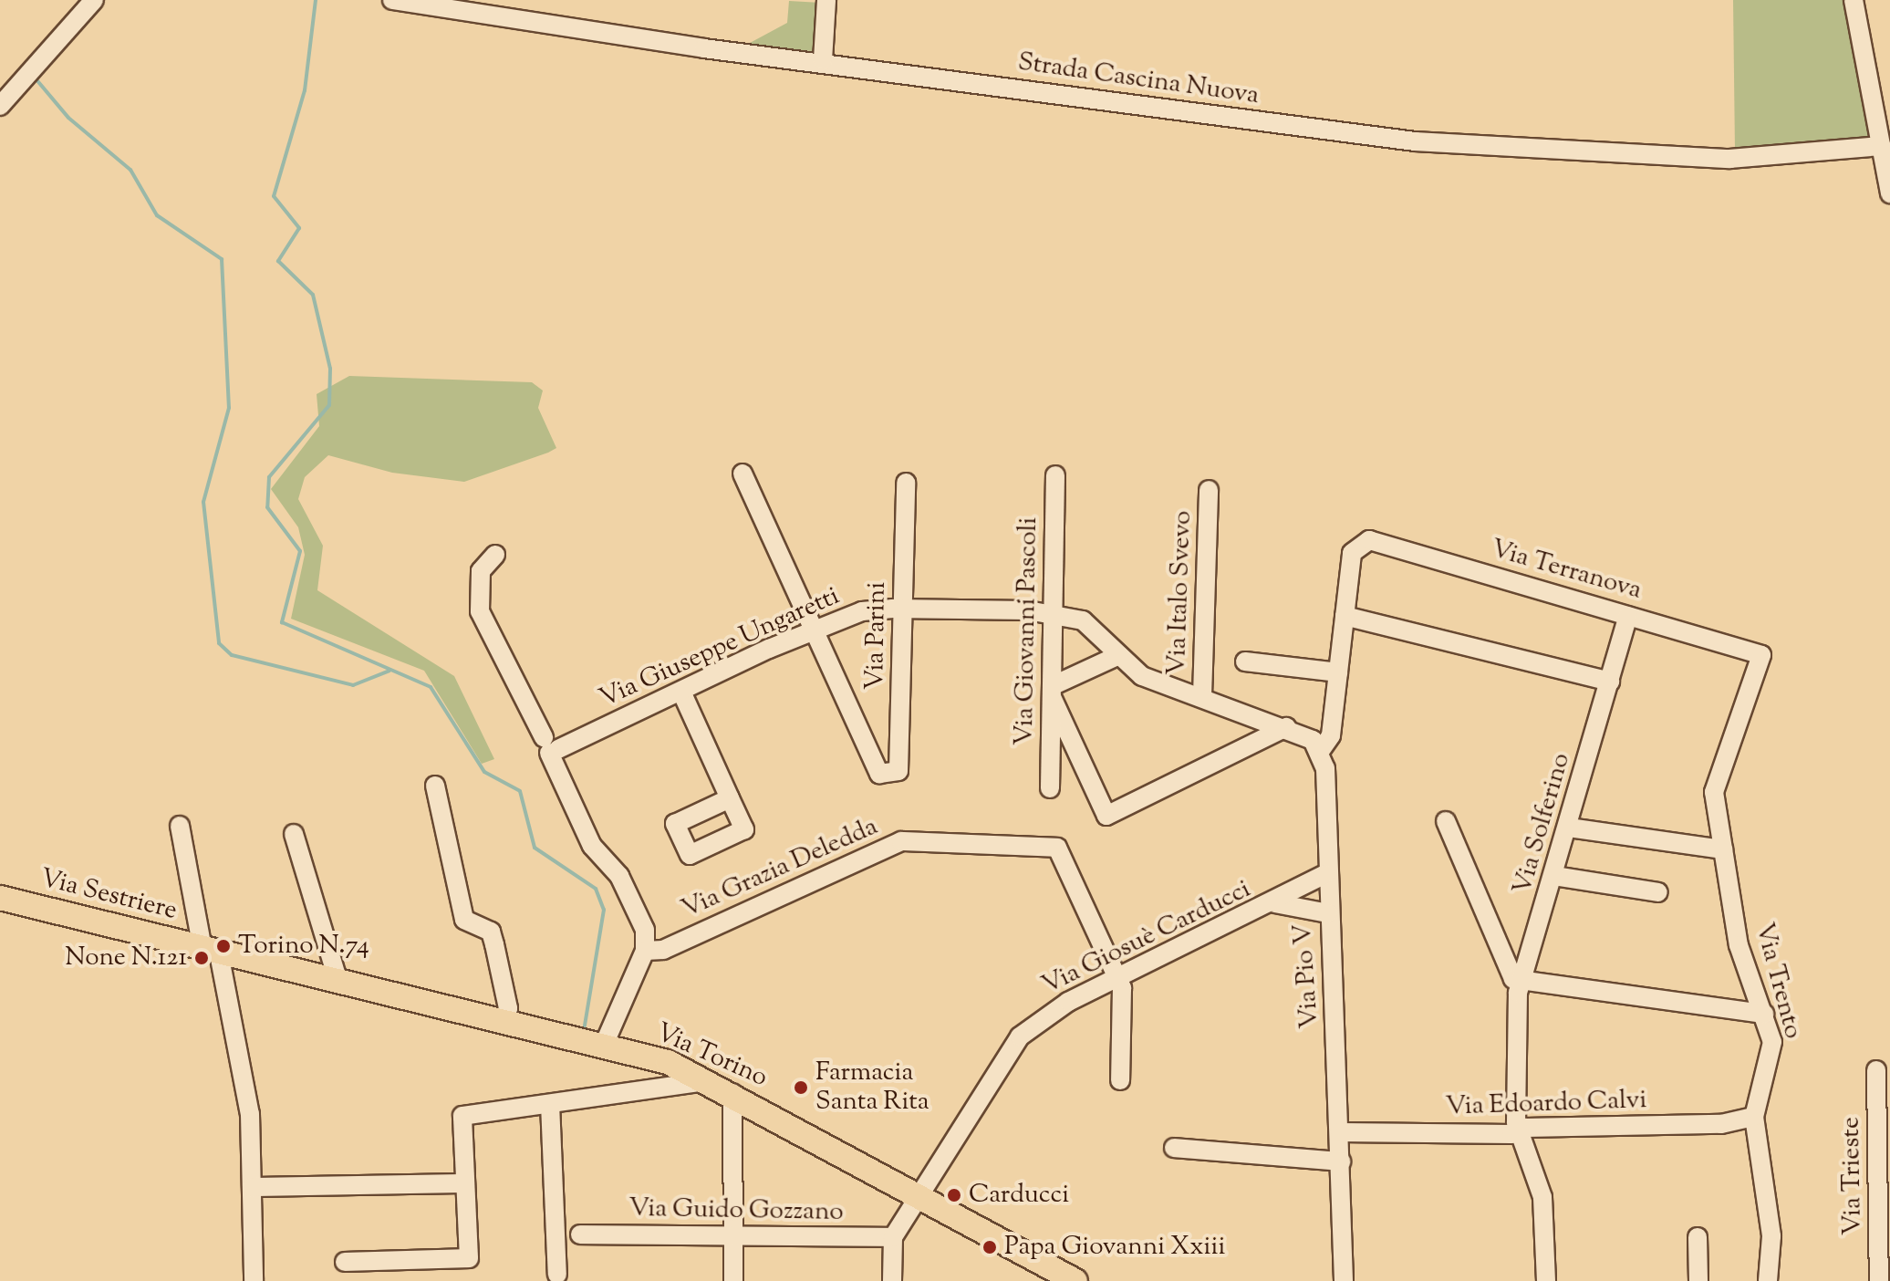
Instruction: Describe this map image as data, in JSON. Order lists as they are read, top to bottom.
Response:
{
  "streets": {
    "main road": ["Via Sestriere", "Via Torino"],
    "street": [
      "Strada Cascina Nuova",
      "Via Terranova",
      "Via Italo Svevo",
      "Via Giovanni Pascoli",
      "Via Parini",
      "Via Giuseppe Ungaretti",
      "Via Solferino",
      "Via Grazia Deledda",
      "Via Giosuè Carducci",
      "Via Pio V",
      "Via Trento",
      "Via Edoardo Calvi",
      "Via Trieste",
      "Via Guido Gozzano"
    ]
  },
  "crossings": [
    ["Via Terranova", "Via Solferino"],
    ["Via Terranova", "Via Pio V"],
    ["Via Terranova", "Via Trento"],
    ["Via Italo Svevo", "Via Giuseppe Ungaretti"],
    ["Via Giovanni Pascoli", "Via Giuseppe Ungaretti"],
    ["Via Parini", "Via Giuseppe Ungaretti"],
    ["Via Giuseppe Ungaretti", "Via Pio V"],
    ["Via Solferino", "Via Edoardo Calvi"],
    ["Via Grazia Deledda", "Via Giosuè Carducci"],
    ["Via Sestriere", "Via Torino"],
    ["Via Giosuè Carducci", "Via Pio V"],
    ["Via Giosuè Carducci", "Via Torino"],
    ["Via Giosuè Carducci", "Via Guido Gozzano"],
    ["Via Pio V", "Via Edoardo Calvi"],
    ["Via Trento", "Via Edoardo Calvi"]
  ],
  "places": [
    "Torino N.74",
    "None N.121",
    "Farmacia Santa Rita",
    "Carducci",
    "Papa Giovanni Xxiii"
  ]
}
